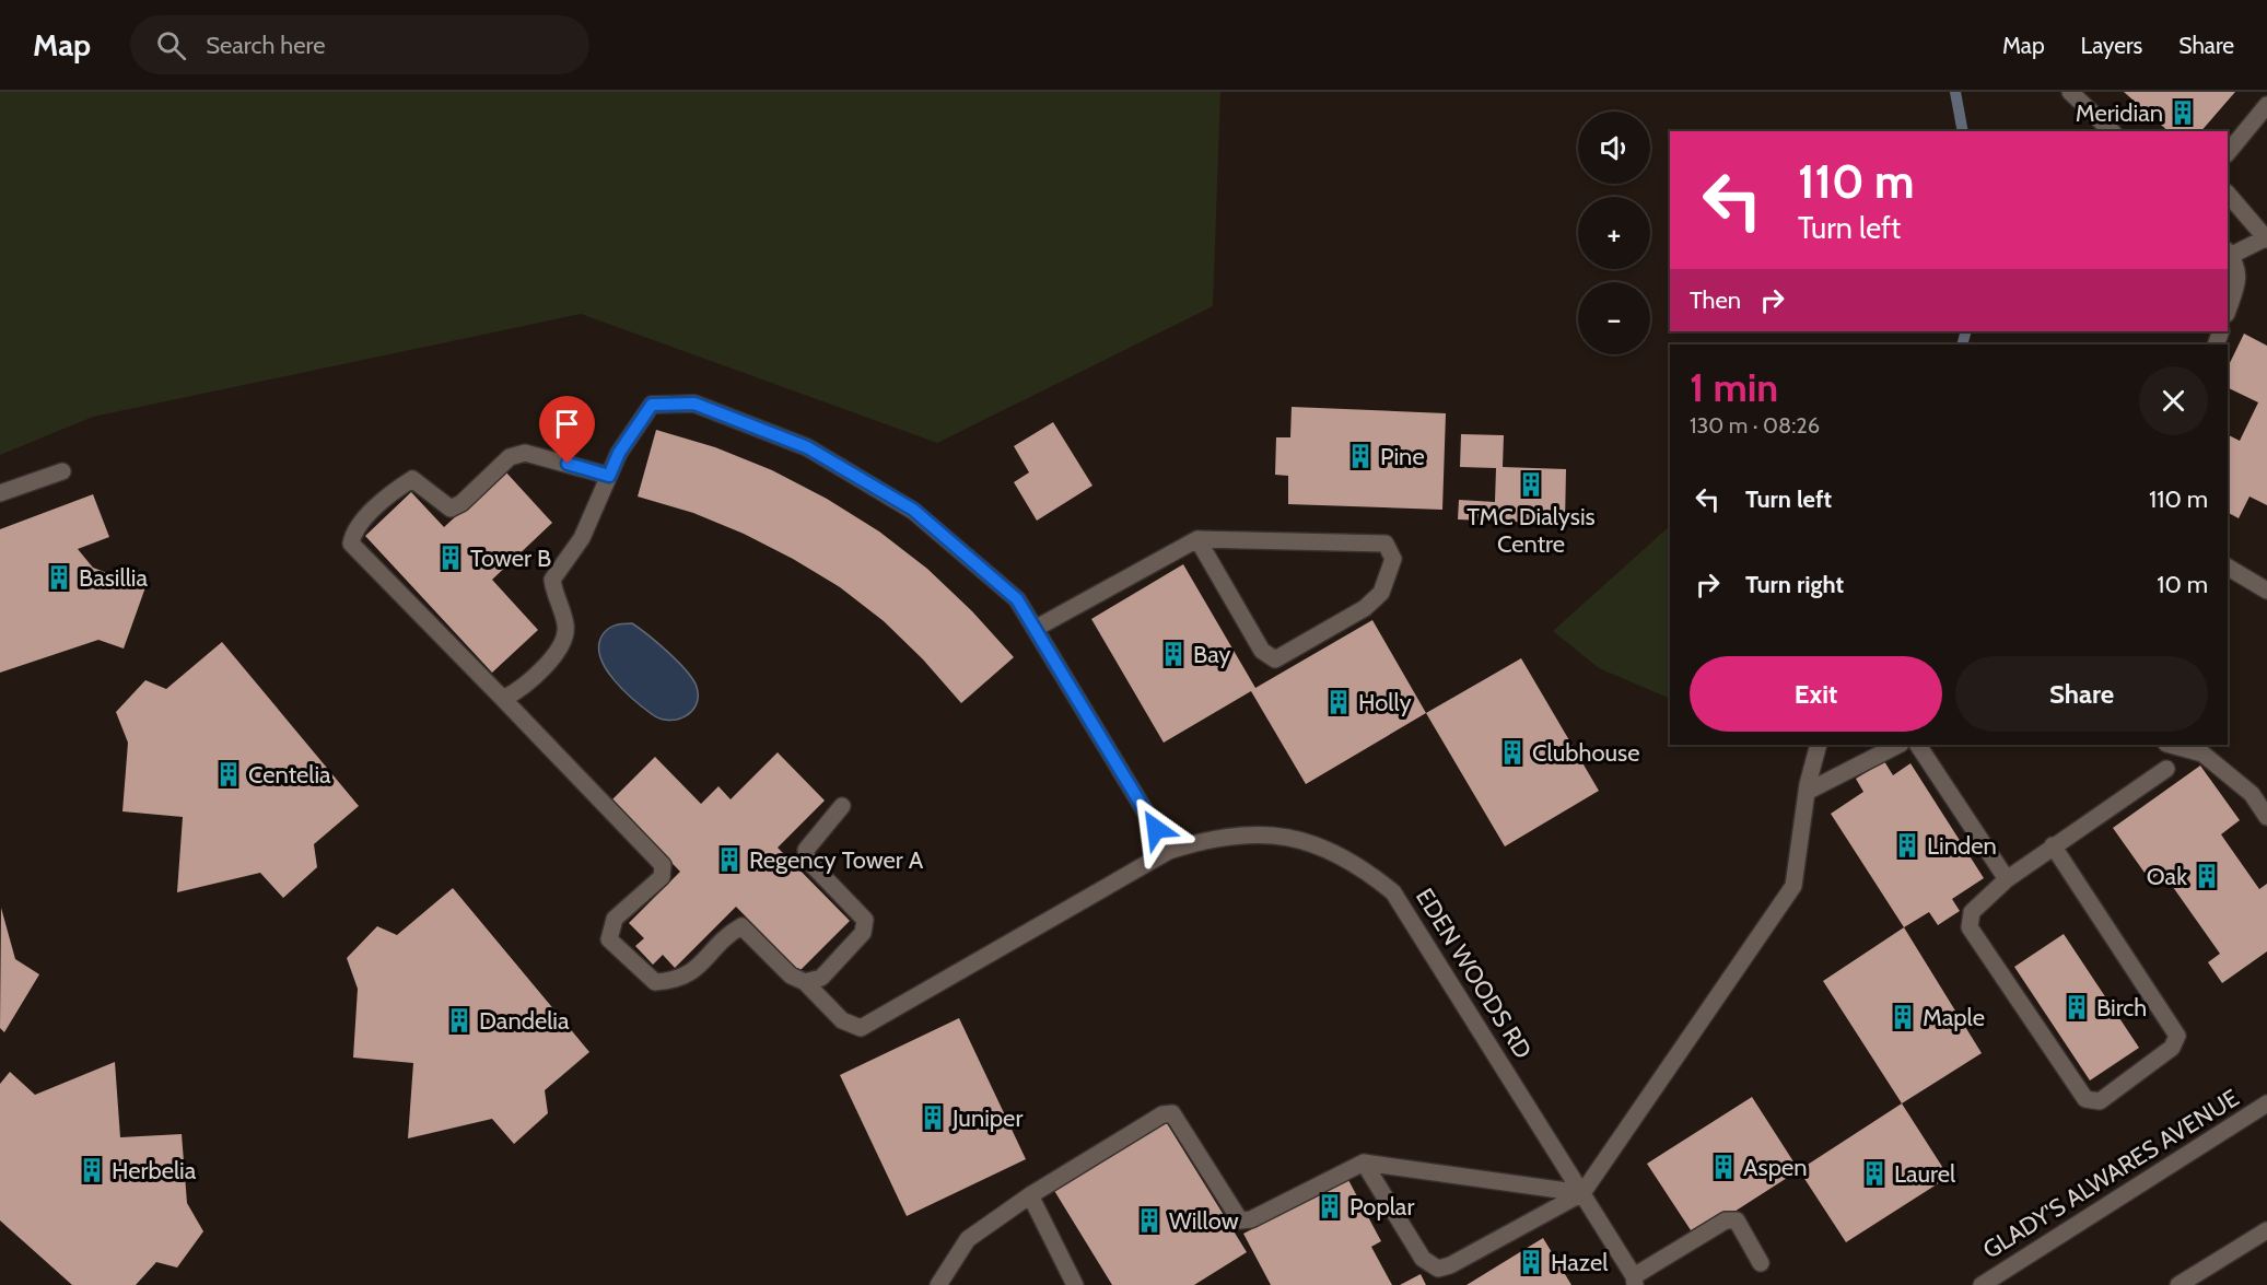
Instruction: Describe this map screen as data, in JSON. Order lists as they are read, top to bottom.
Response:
{
  "streets": {
    "street": ["EDEN WOODS RD", "GLADY'S ALWARES AVENUE"]
  },
  "places": {
    "building": [
      "Meridian",
      "Pine",
      "TMC Dialysis Centre",
      "Tower B",
      "Basillia",
      "Bay",
      "Holly",
      "Clubhouse",
      "Centelia",
      "Linden",
      "Regency Tower A",
      "Oak",
      "Birch",
      "Maple",
      "Dandelia",
      "Juniper",
      "Aspen",
      "Herbelia",
      "Laurel",
      "Poplar",
      "Willow",
      "Hazel"
    ]
  },
  "page": {
    "header": "Map",
    "search": "Search here",
    "nav": ["Map", "Layers", "Share"],
    "map_buttons": ["+", "−"],
    "turn": ["110 m", "Turn left"],
    "then": "Then",
    "heading": ["1 min", "130 m · 08:26"],
    "list": [
      {
        "name": "Turn left",
        "value": "110 m"
      },
      {
        "name": "Turn right",
        "value": "10 m"
      }
    ],
    "buttons": ["Exit", "Share"]
  }
}
